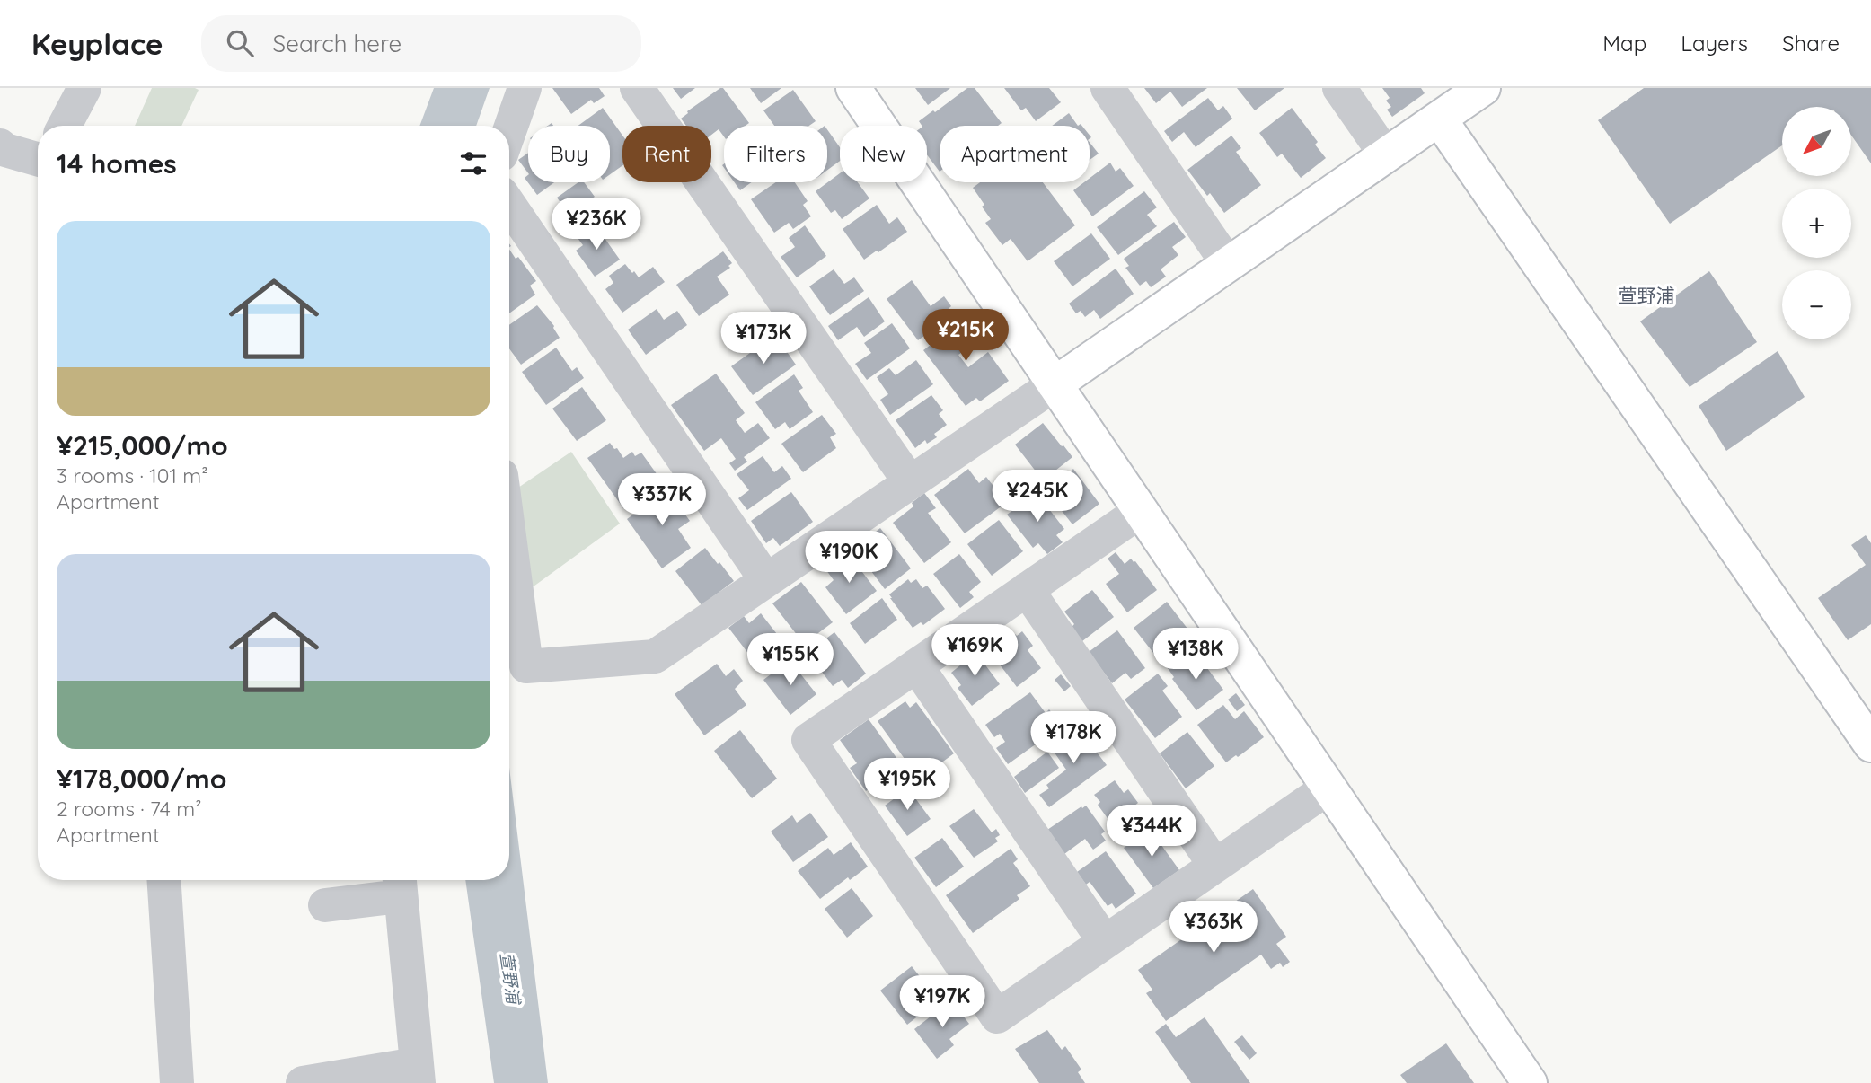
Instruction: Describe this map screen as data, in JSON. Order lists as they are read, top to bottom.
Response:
{
  "districts": ["萱野浦"],
  "water": ["萱野浦"],
  "north": "bottom left",
  "page": {
    "header": "Keyplace",
    "search": "Search here",
    "nav": ["Map", "Layers", "Share"],
    "map_buttons": ["+", "−"],
    "chip": [
      "Buy",
      "Rent",
      "Filters",
      "New",
      "Apartment"
    ],
    "heading": "14 homes",
    "price": [
      "¥236K",
      "¥215K",
      "¥173K",
      "¥245K",
      "¥337K",
      "¥190K",
      "¥169K",
      "¥138K",
      "¥155K",
      "¥178K",
      "¥195K",
      "¥344K",
      "¥363K",
      "¥197K"
    ],
    "list": [
      {
        "name": "¥215,000/mo",
        "note": "3 rooms · 101 m² · Apartment"
      },
      {
        "name": "¥178,000/mo",
        "note": "2 rooms · 74 m² · Apartment"
      }
    ]
  }
}
